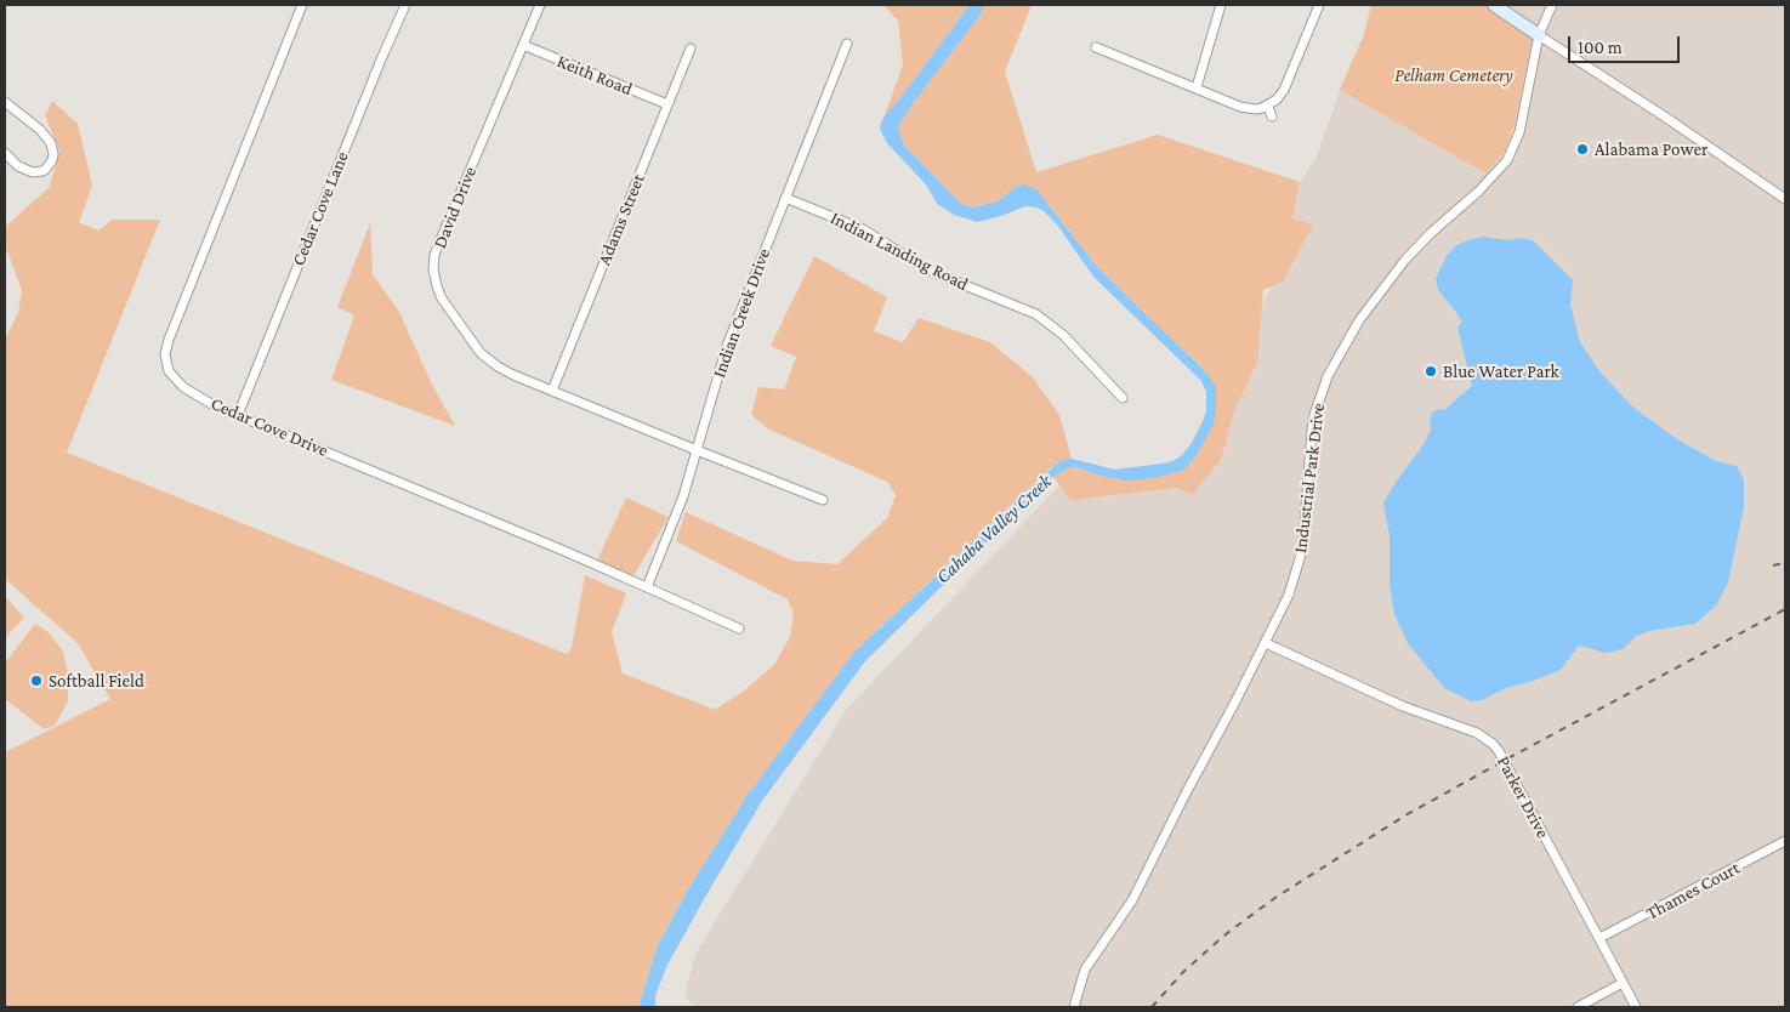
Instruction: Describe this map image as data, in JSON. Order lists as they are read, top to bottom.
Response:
{
  "streets": {
    "street": [
      "Keith Road",
      "David Drive",
      "Cedar Cove Lane",
      "Adams Street",
      "Indian Landing Road",
      "Indian Creek Drive",
      "Cedar Cove Drive",
      "Industrial Park Drive",
      "Parker Drive",
      "Thames Court"
    ]
  },
  "crossings": [
    ["Keith Road", "David Drive"],
    ["Keith Road", "Adams Street"],
    ["David Drive", "Adams Street"],
    ["David Drive", "Indian Creek Drive"],
    ["Cedar Cove Lane", "Cedar Cove Drive"],
    ["Indian Landing Road", "Indian Creek Drive"],
    ["Indian Creek Drive", "Cedar Cove Drive"],
    ["Industrial Park Drive", "Parker Drive"],
    ["Parker Drive", "Thames Court"]
  ],
  "water": ["Cahaba Valley Creek"],
  "parks": ["Pelham Cemetery"],
  "places": ["Alabama Power", "Blue Water Park", "Softball Field"],
  "scale_bar": "100 m"
}
